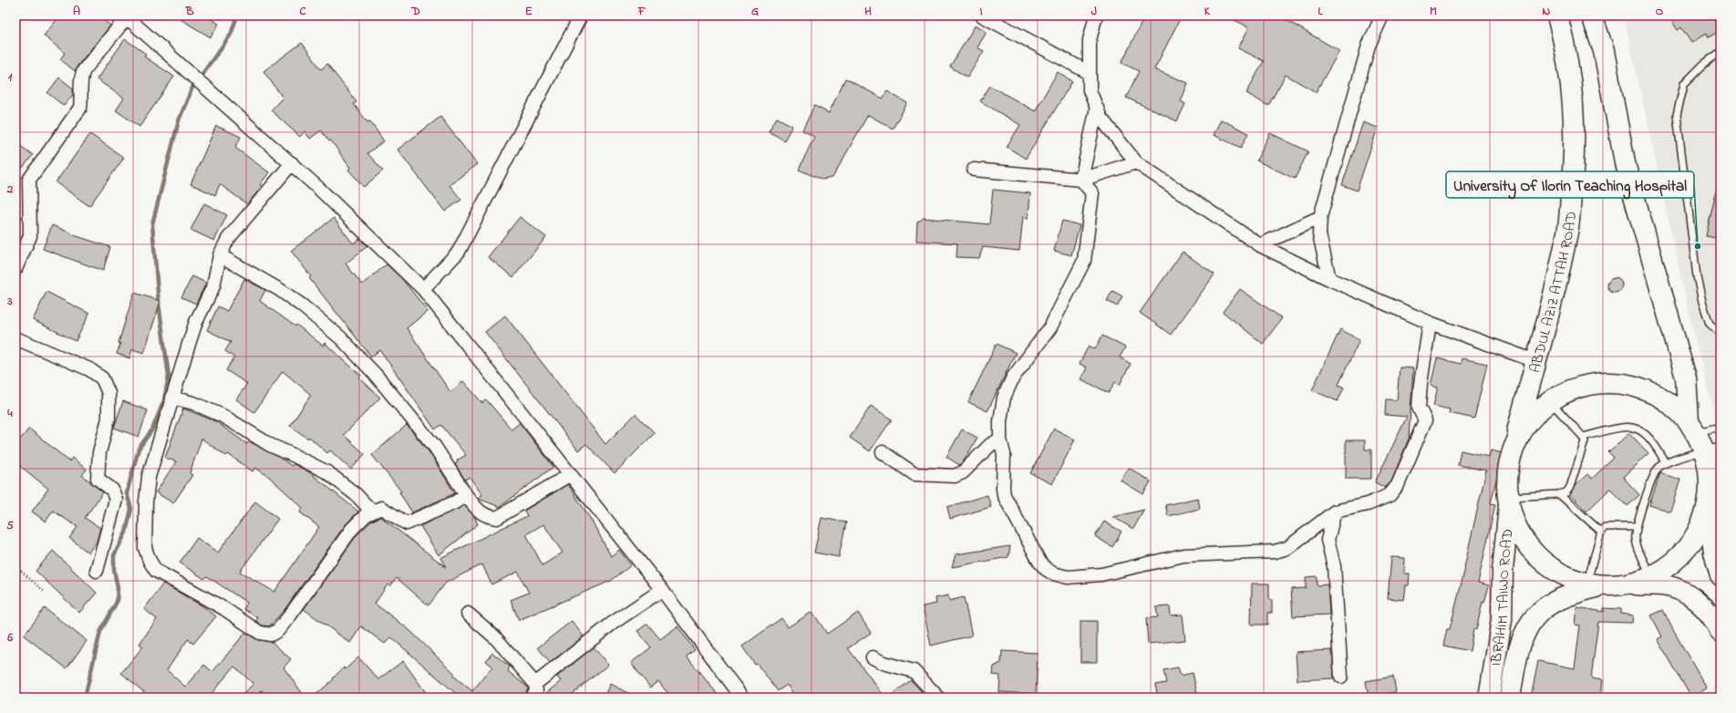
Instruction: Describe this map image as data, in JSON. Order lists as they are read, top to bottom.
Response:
{
  "streets": {
    "main road": ["ABDUL AZIZ ATTAH ROAD", "IBRAHIM TAIWO ROAD"]
  },
  "places": ["University Of Ilorin Teaching Hospital"],
  "grid": {
    "columns": [
      "A",
      "B",
      "C",
      "D",
      "E",
      "F",
      "G",
      "H",
      "I",
      "J",
      "K",
      "L",
      "M",
      "N",
      "O"
    ],
    "rows": [
      "1",
      "2",
      "3",
      "4",
      "5",
      "6"
    ]
  }
}
